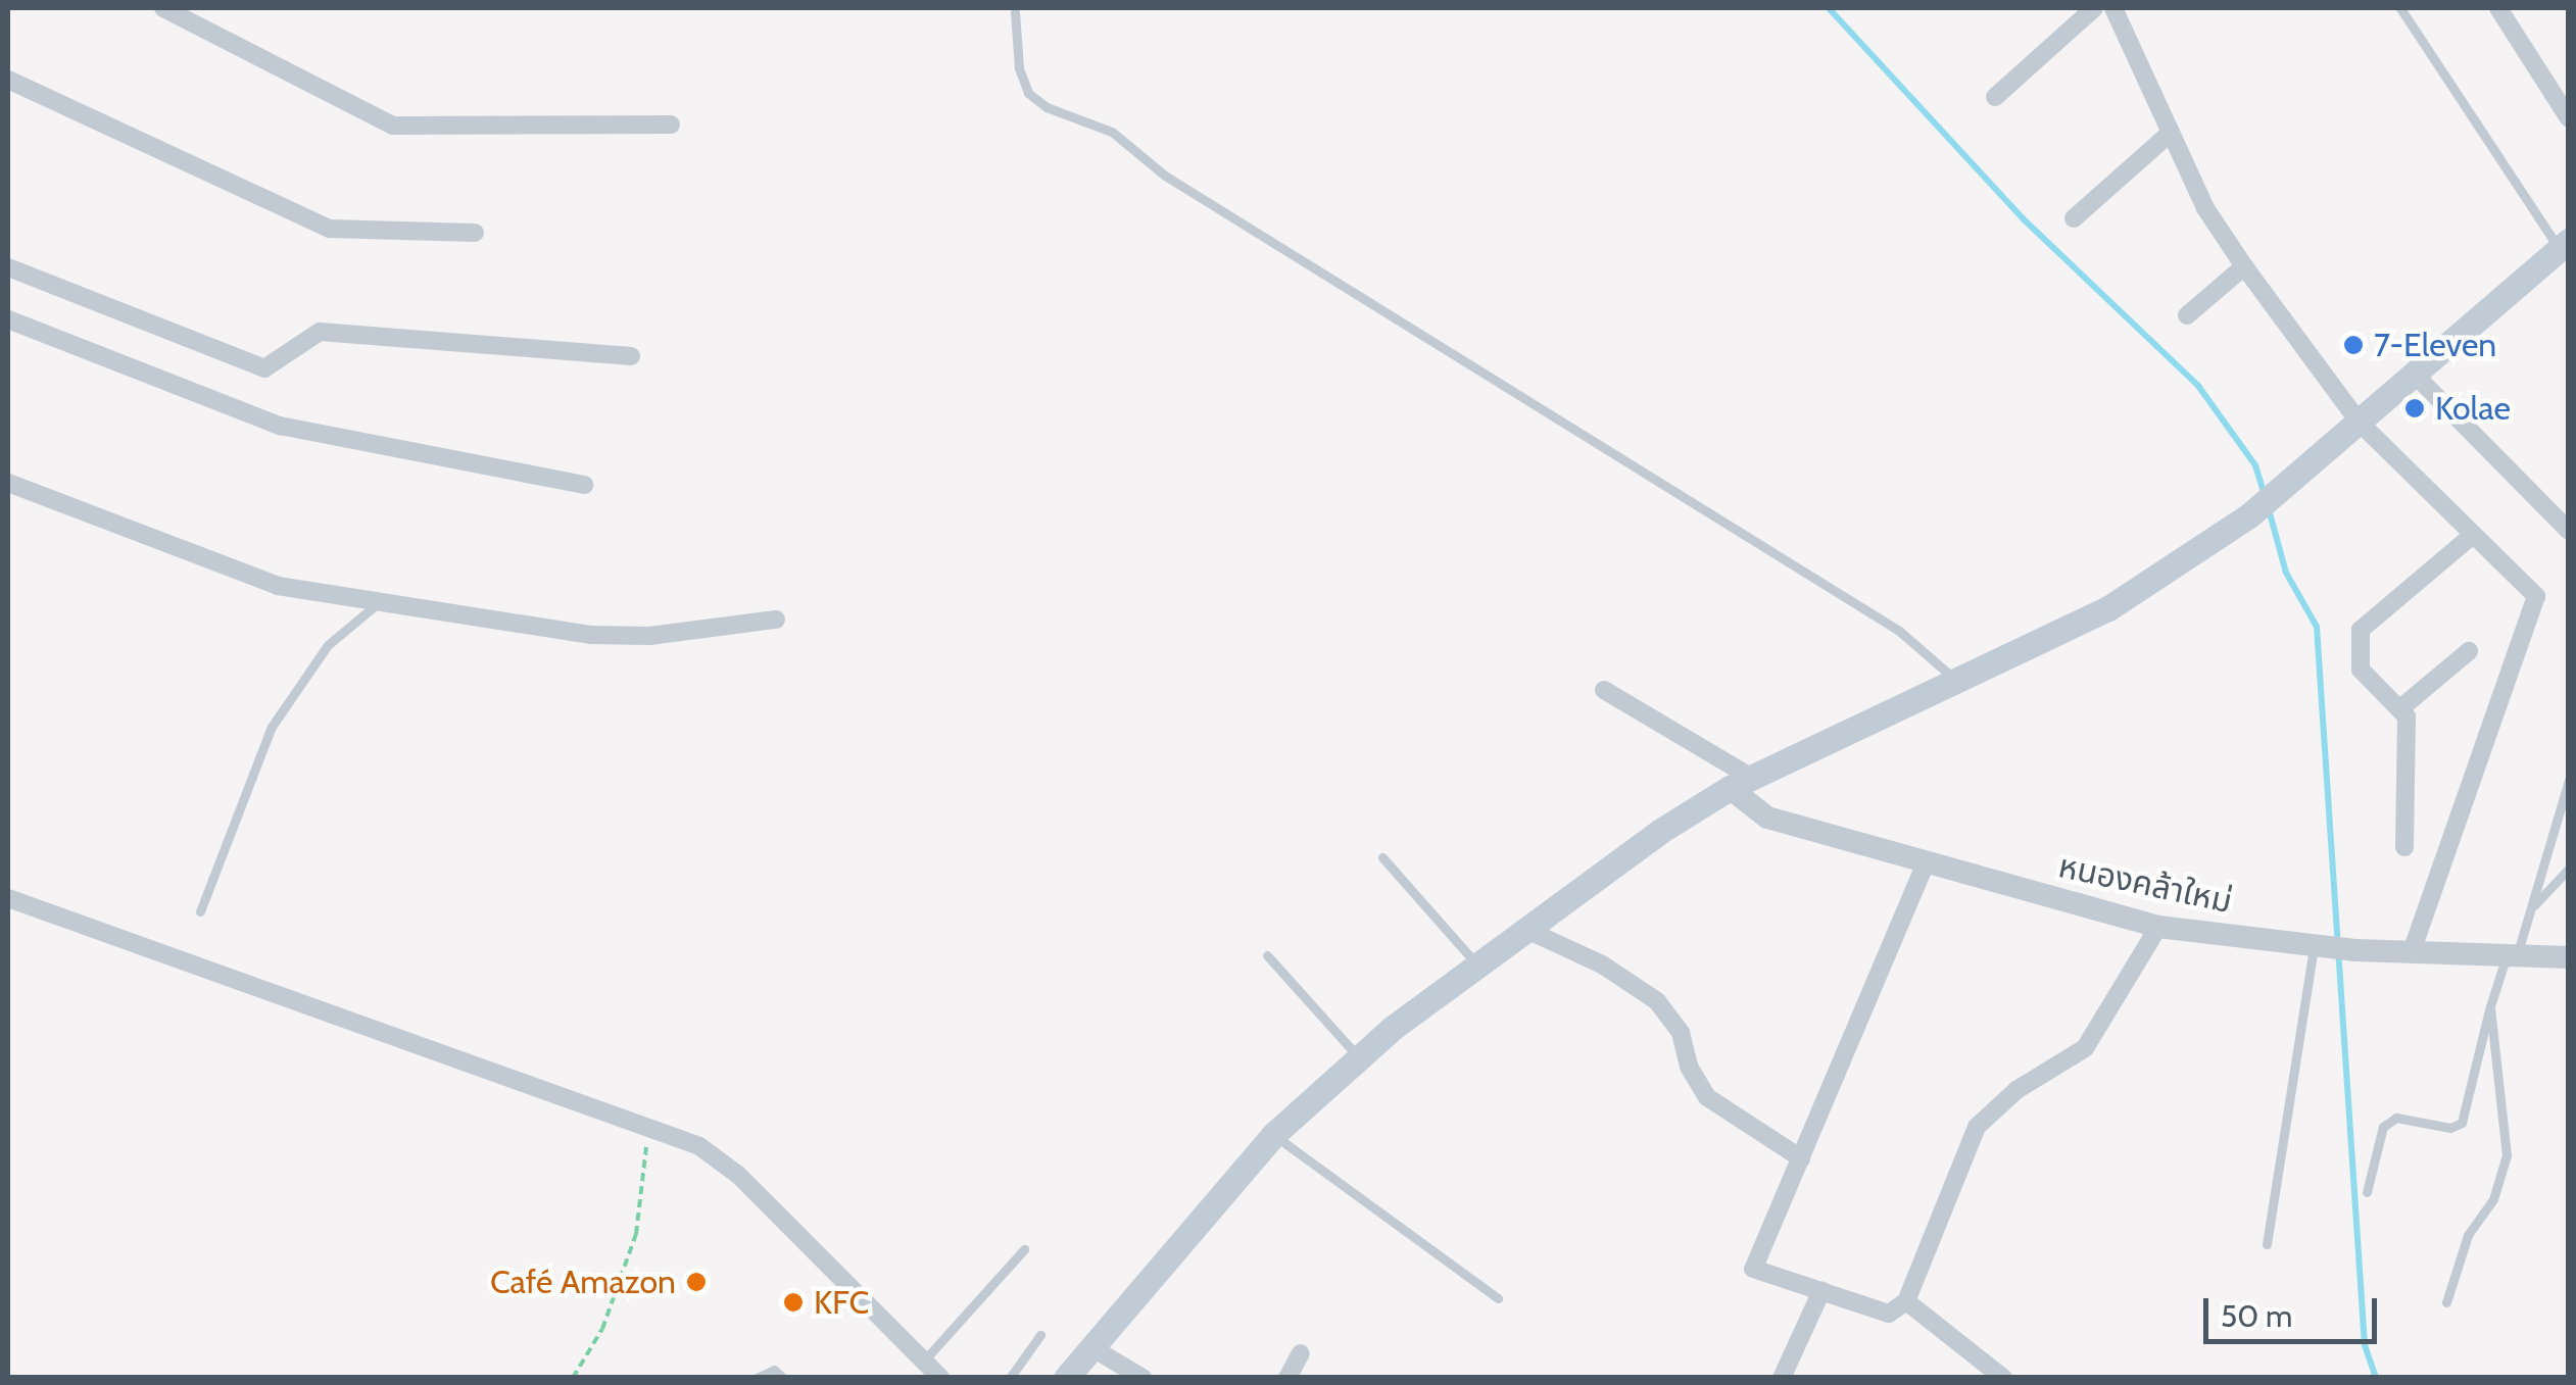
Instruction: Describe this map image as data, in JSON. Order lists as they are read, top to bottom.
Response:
{
  "streets": {
    "street": ["หนองคล้าใหม่"]
  },
  "places": [
    "7-Eleven",
    "Kolae",
    "Café Amazon",
    "KFC"
  ],
  "scale_bar": "50 m"
}
